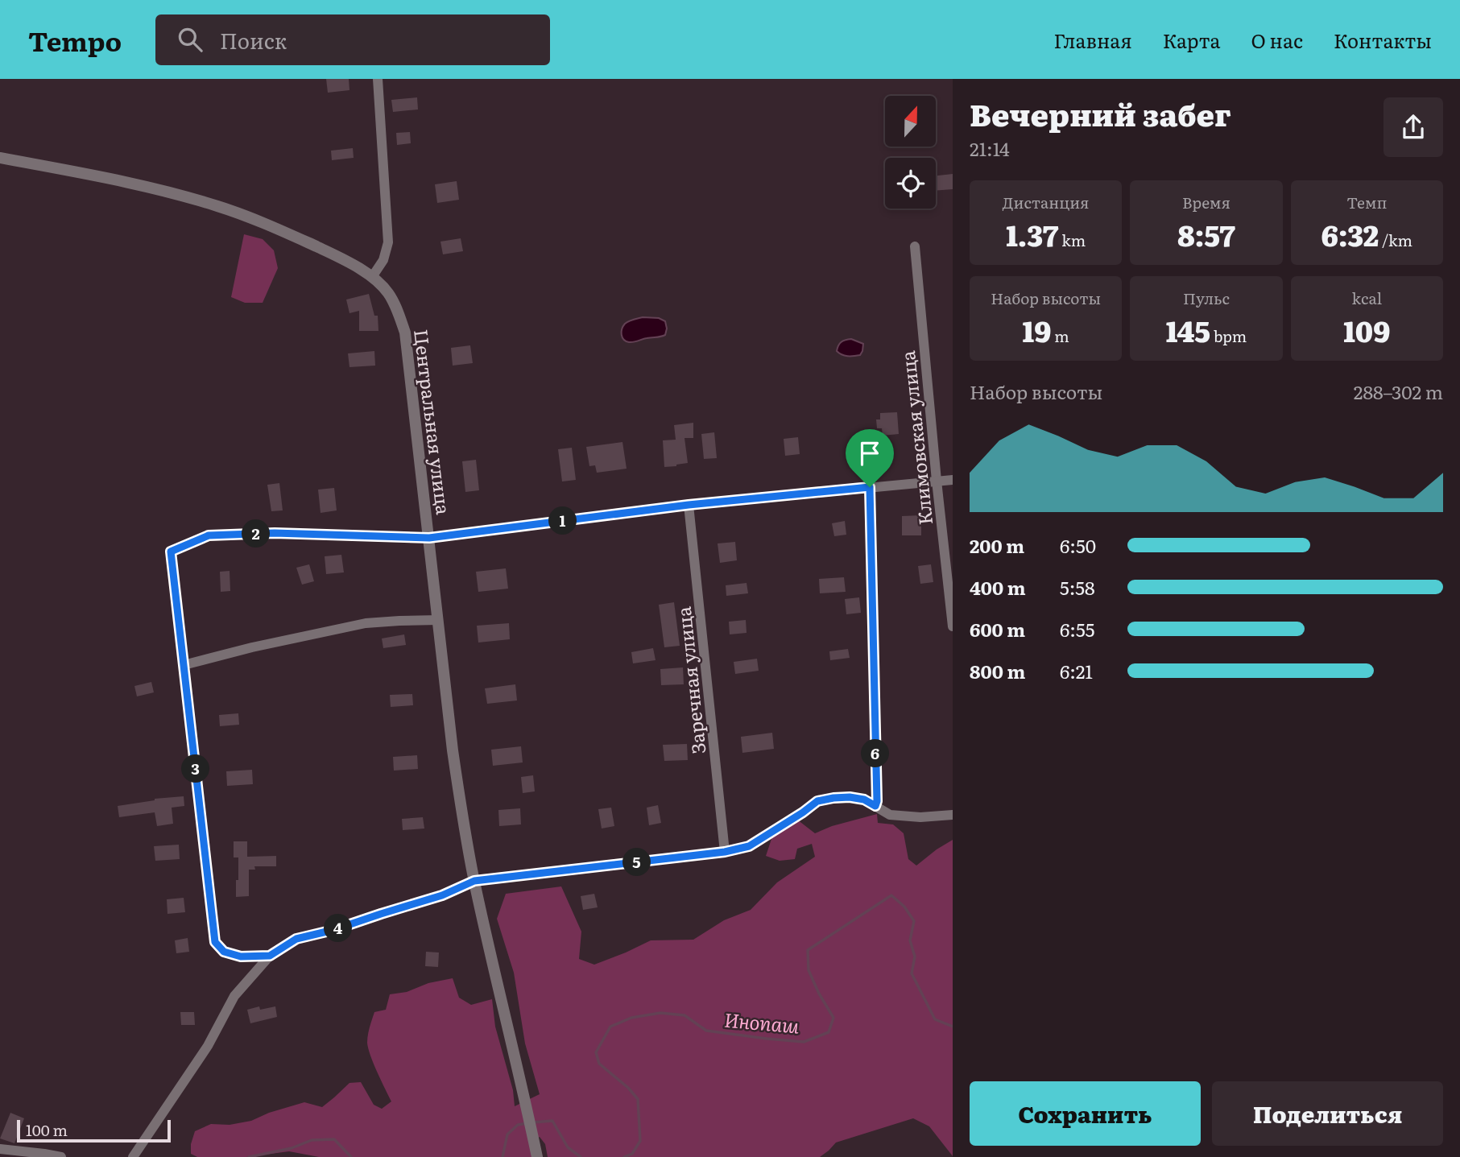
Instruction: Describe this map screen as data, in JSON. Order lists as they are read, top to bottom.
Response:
{
  "streets": {
    "street": ["Центральная улица", "Климовская улица", "Заречная улица"]
  },
  "water": ["Инопаш"],
  "scale_bar": "100 m",
  "north": "top",
  "page": {
    "header": "Tempo",
    "search": "Поиск",
    "nav": [
      "Главная",
      "Карта",
      "О нас",
      "Контакты"
    ],
    "heading": ["Вечерний забег", "21:14"],
    "stats": [
      ["Дистанция", "1.37 km"],
      ["Время", "8:57"],
      ["Темп", "6:32 /km"],
      ["Набор высоты", "19 m"],
      ["Пульс", "145 bpm"],
      ["kcal", "109"]
    ],
    "chart": ["Набор высоты", "288–302 m"],
    "pins": [
      "1",
      "2",
      "6",
      "3",
      "5",
      "4"
    ],
    "list": [
      {
        "name": "200 m",
        "note": "6:50"
      },
      {
        "name": "400 m",
        "note": "5:58"
      },
      {
        "name": "600 m",
        "note": "6:55"
      },
      {
        "name": "800 m",
        "note": "6:21"
      }
    ],
    "buttons": ["Сохранить", "Поделиться"],
    "scale": "100 m"
  }
}
